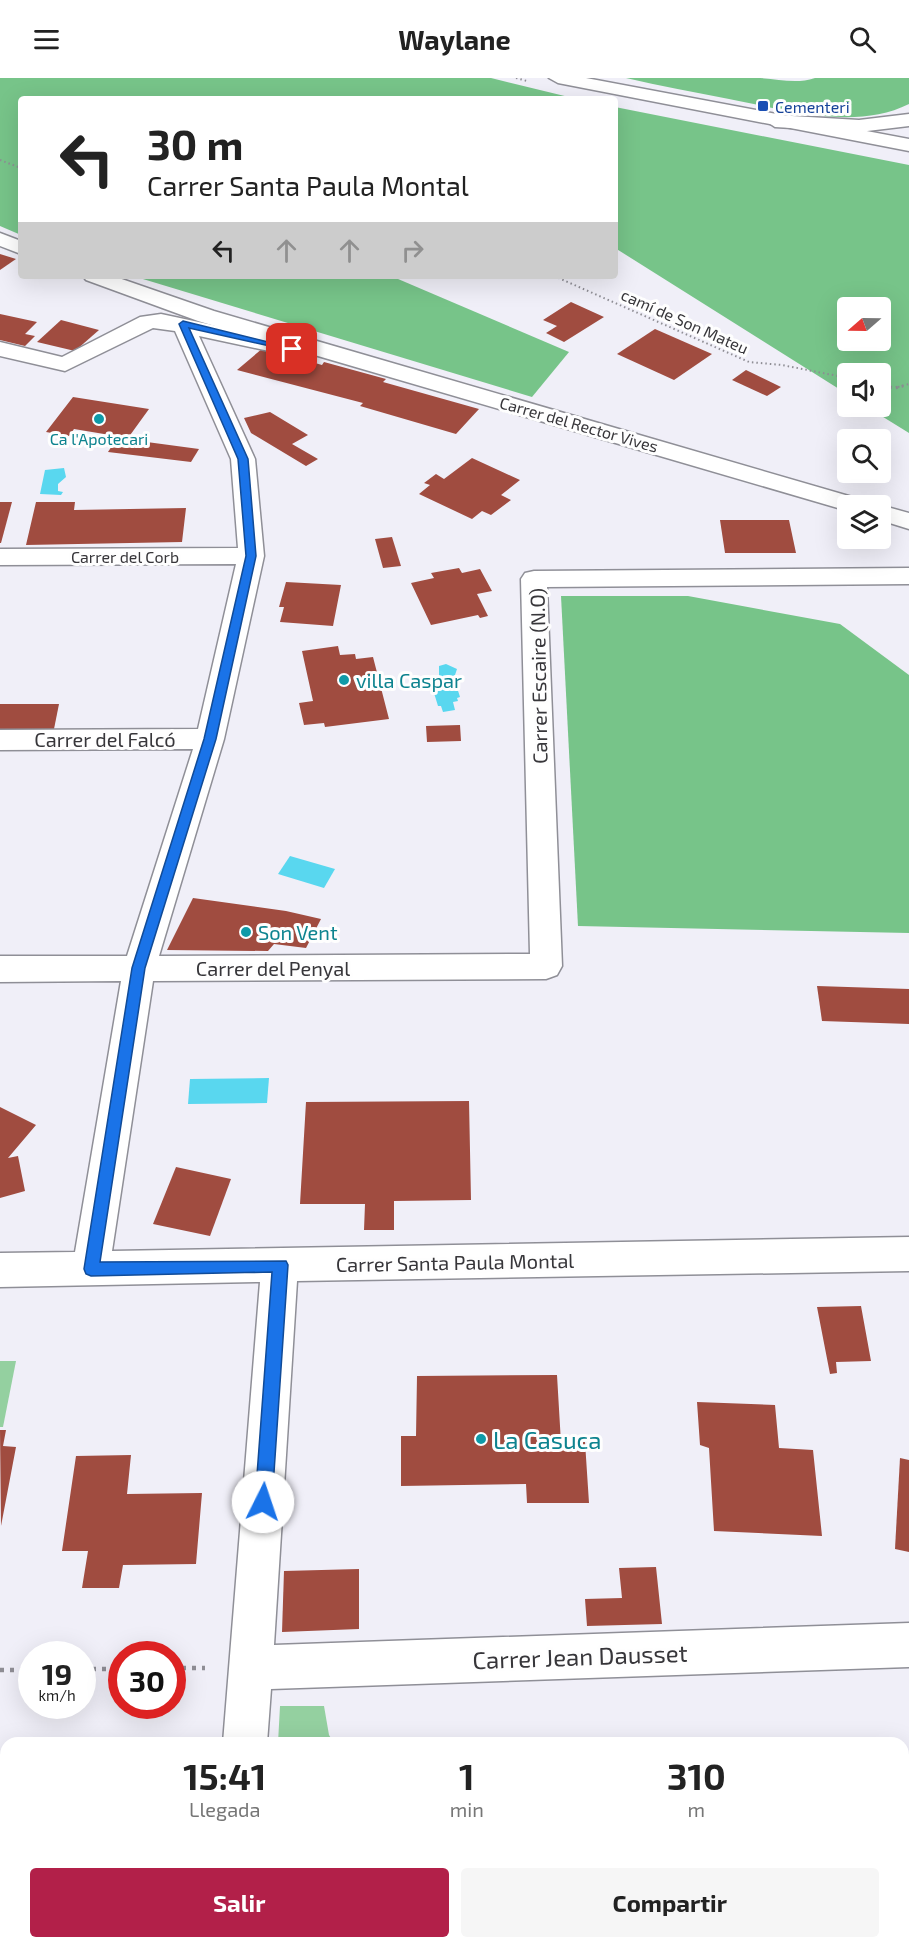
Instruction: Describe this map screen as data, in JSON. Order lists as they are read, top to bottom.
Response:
{
  "streets": {
    "main road": [
      "Carrer del Rector Vives",
      "Carrer del Corb",
      "Carrer Escaire (N.O)",
      "Carrer del Falcó",
      "Carrer del Penyal",
      "Carrer Santa Paula Montal",
      "Carrer Jean Dausset"
    ],
    "path": ["camí de Son Mateu"]
  },
  "crossings": [
    ["Carrer Escaire (N.O)", "Carrer del Penyal"]
  ],
  "places": {
    "transit": ["Cementeri"],
    "other": [
      "Ca l'Apotecari",
      "villa Caspar",
      "Son Vent",
      "La Casuca"
    ]
  },
  "north": "left",
  "page": {
    "header": "Waylane",
    "turn": ["30 m", "Carrer Santa Paula Montal"],
    "speed": "19 km/h",
    "limit": "30",
    "eta": [
      "15:41",
      "Llegada",
      "1",
      "min",
      "310",
      "m"
    ],
    "buttons": ["Salir", "Compartir"]
  }
}
